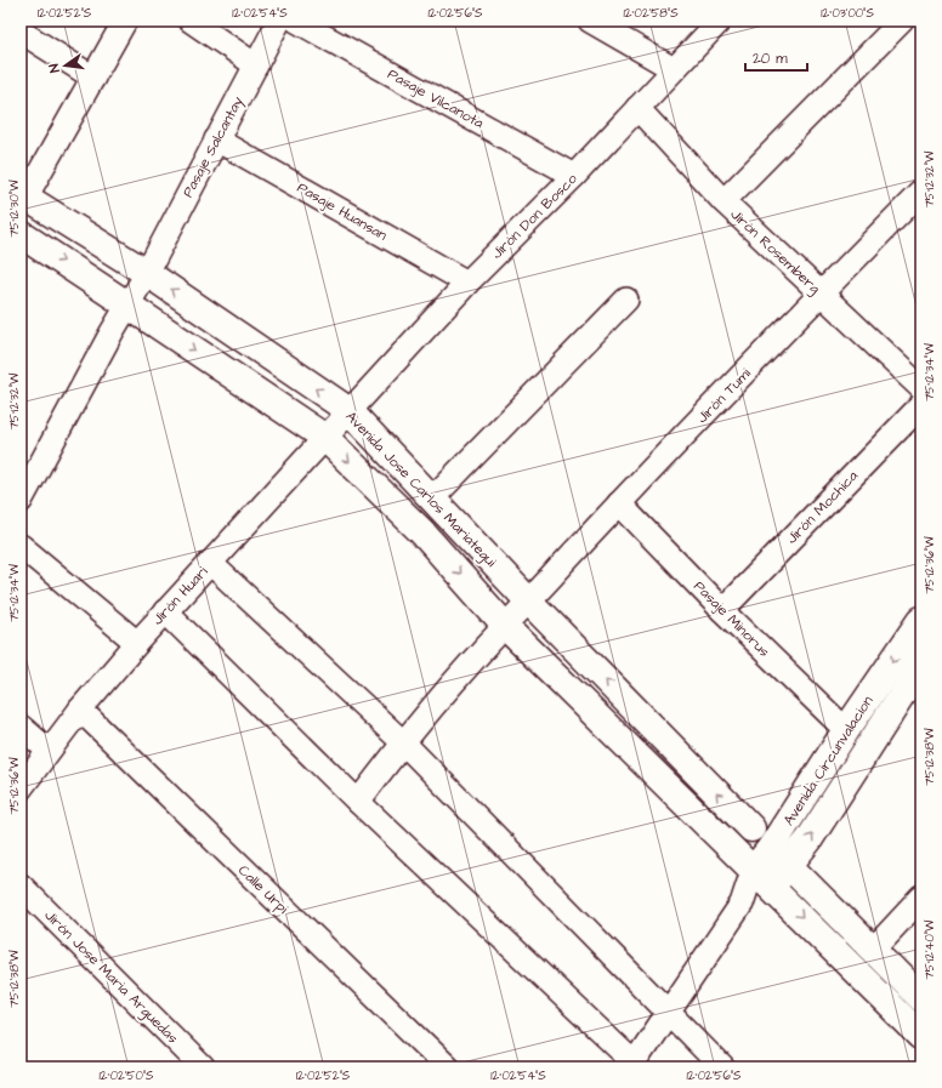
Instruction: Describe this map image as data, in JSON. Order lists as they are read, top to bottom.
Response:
{
  "streets": {
    "main road": ["Avenida Jose Carlos Mariategui", "Avenida Circunvalacion"],
    "street": [
      "Pasaje Vilcanota",
      "Pasaje Salcantay",
      "Pasaje Huansan",
      "Jirón Don Bosco",
      "Jirón Rosemberg",
      "Jirón Tumi",
      "Jirón Mochica",
      "Jirón Huari",
      "Pasaje Minorus",
      "Calle Urpi",
      "Jirón Jose Maria Arguedas"
    ]
  },
  "crossings": [
    ["Pasaje Vilcanota", "Jirón Don Bosco"],
    ["Pasaje Salcantay", "Pasaje Huansan"],
    ["Pasaje Salcantay", "Avenida Jose Carlos Mariategui"],
    ["Pasaje Huansan", "Jirón Don Bosco"],
    ["Jirón Don Bosco", "Jirón Rosemberg"],
    ["Jirón Don Bosco", "Avenida Jose Carlos Mariategui"],
    ["Jirón Don Bosco", "Jirón Huari"],
    ["Jirón Rosemberg", "Jirón Tumi"],
    ["Jirón Tumi", "Avenida Jose Carlos Mariategui"],
    ["Jirón Tumi", "Pasaje Minorus"],
    ["Avenida Jose Carlos Mariategui", "Jirón Huari"],
    ["Avenida Jose Carlos Mariategui", "Avenida Circunvalacion"],
    ["Jirón Mochica", "Pasaje Minorus"],
    ["Jirón Huari", "Calle Urpi"],
    ["Pasaje Minorus", "Avenida Circunvalacion"]
  ],
  "scale_bar": "20 m",
  "north": "left",
  "coordinates": [
    "12°02'52\"S",
    "12°02'54\"S",
    "12°02'56\"S",
    "12°02'58\"S",
    "12°03'00\"S",
    "75°12'32\"W",
    "75°12'30\"W",
    "75°12'34\"W",
    "75°12'36\"W",
    "75°12'38\"W",
    "75°12'40\"W",
    "12°02'50\"S"
  ]
}
